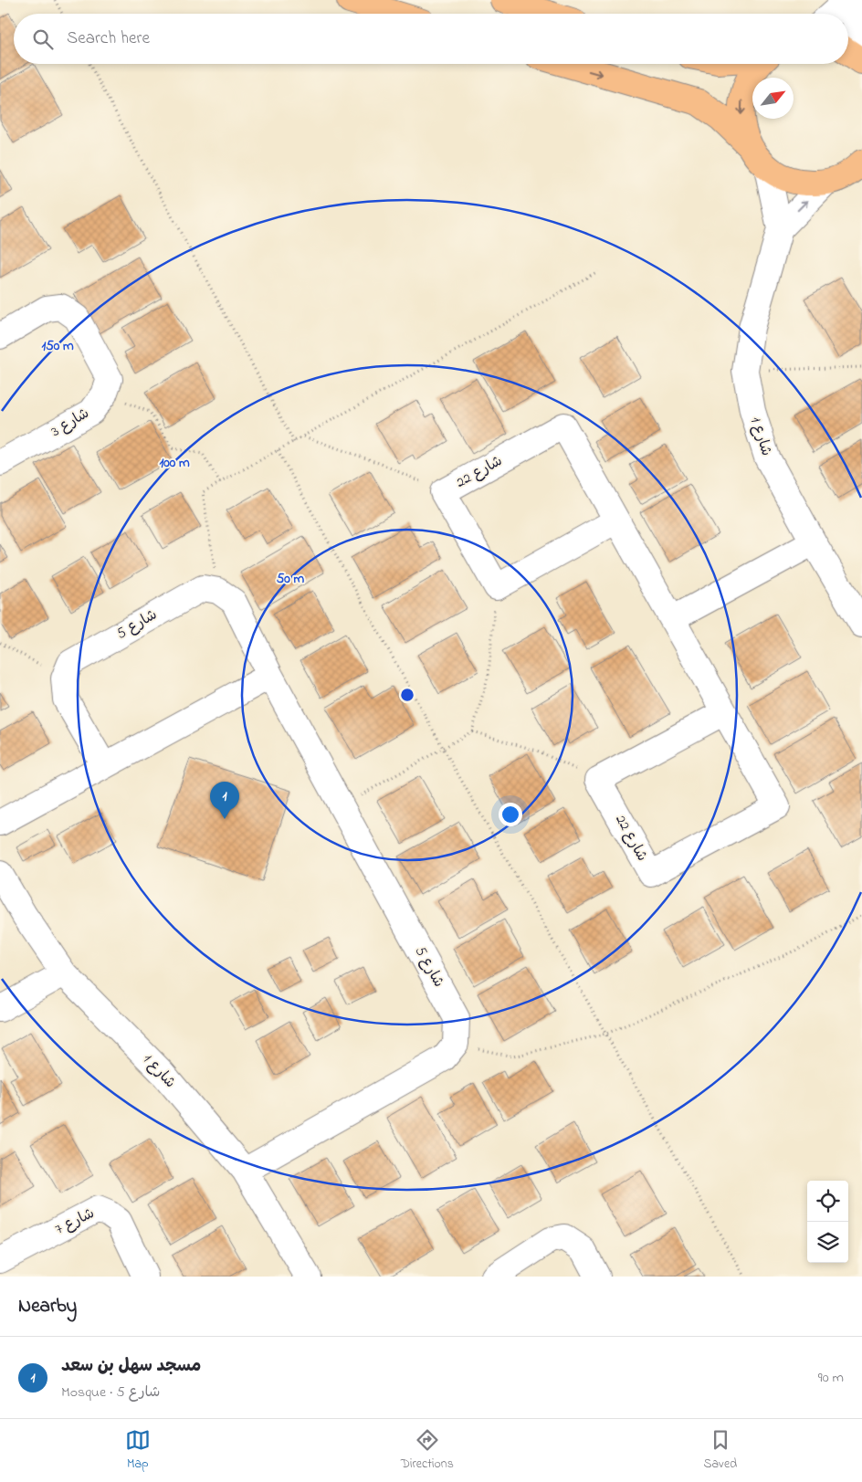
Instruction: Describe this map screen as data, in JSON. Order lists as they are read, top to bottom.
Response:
{
  "streets": {
    "street": [
      "شارع 3",
      "شارع 1",
      "شارع 22",
      "شارع 5",
      "شارع 7"
    ]
  },
  "north": "top right",
  "page": {
    "search": "Search here",
    "pins": "1",
    "heading": "Nearby",
    "list": [
      {
        "mark": "1",
        "name": "مسجد سهل بن سعد",
        "note": "Mosque · شارع 5",
        "value": "90 m"
      }
    ],
    "nav": ["Map", "Directions", "Saved"]
  },
  "rings": ["150 m", "100 m", "50 m"]
}
